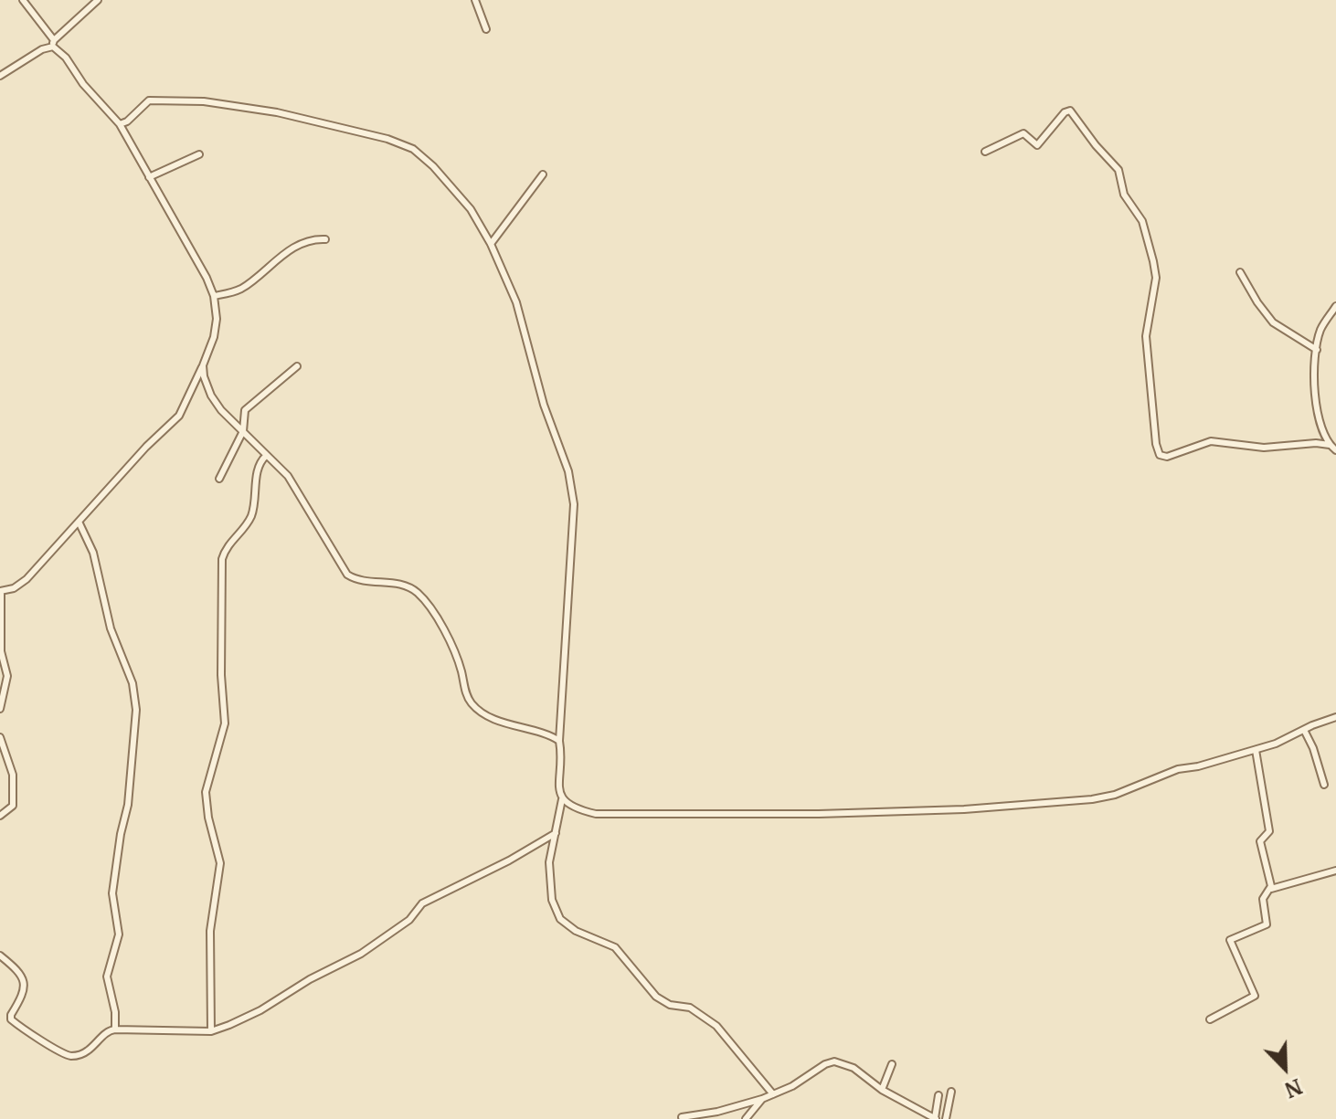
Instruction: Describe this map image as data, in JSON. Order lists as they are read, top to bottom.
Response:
{
  "north": "bottom right"
}
